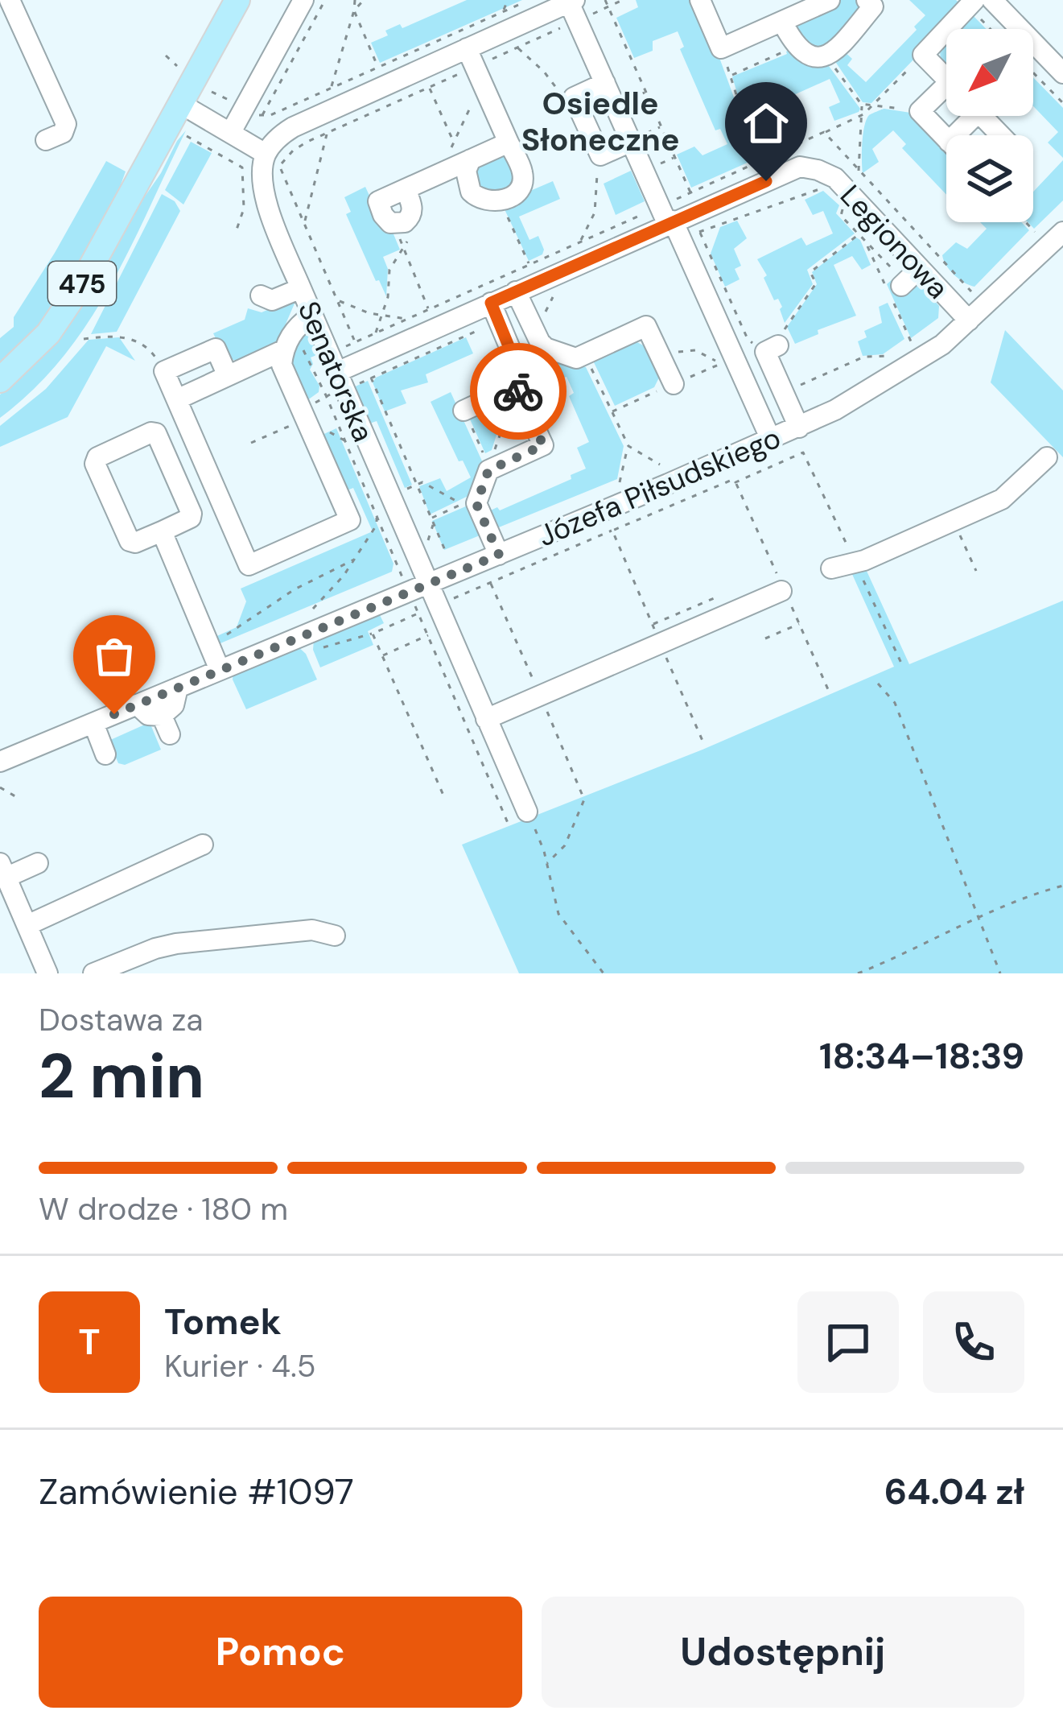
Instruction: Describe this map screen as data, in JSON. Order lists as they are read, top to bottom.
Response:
{
  "streets": {
    "main road": ["475"],
    "street": ["Legionowa", "Senatorska", "Józefa Piłsudskiego"]
  },
  "crossings": [
    ["Legionowa", "Senatorska"],
    ["Legionowa", "Józefa Piłsudskiego"],
    ["Senatorska", "Józefa Piłsudskiego"]
  ],
  "districts": ["Osiedle Słoneczne"],
  "north": "bottom left",
  "page": {
    "heading": ["2 min", "Dostawa za", "18:34–18:39"],
    "panel": [
      "Tomek",
      "Kurier · 4.5",
      "Zamówienie #1097",
      "64.04 zł"
    ],
    "bar": "W drodze · 180 m",
    "round": "T",
    "buttons": ["Pomoc", "Udostępnij"]
  }
}
